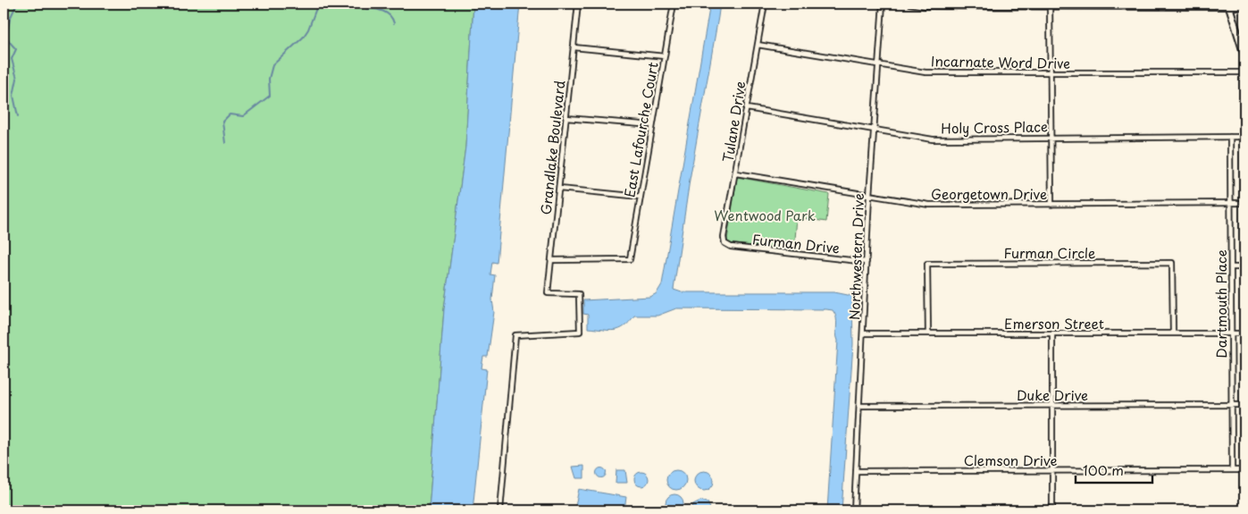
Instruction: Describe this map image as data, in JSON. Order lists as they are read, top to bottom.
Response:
{
  "streets": {
    "street": [
      "Incarnate Word Drive",
      "Tulane Drive",
      "Holy Cross Place",
      "East Lafourche Court",
      "Grandlake Boulevard",
      "Georgetown Drive",
      "Furman Drive",
      "Furman Circle",
      "Northwestern Drive",
      "Dartmouth Place",
      "Emerson Street",
      "Duke Drive",
      "Clemson Drive"
    ]
  },
  "crossings": [
    ["Incarnate Word Drive", "Tulane Drive"],
    ["Incarnate Word Drive", "Northwestern Drive"],
    ["Tulane Drive", "Holy Cross Place"],
    ["Tulane Drive", "Georgetown Drive"],
    ["Tulane Drive", "Furman Drive"],
    ["Holy Cross Place", "Northwestern Drive"],
    ["Holy Cross Place", "Dartmouth Place"],
    ["East Lafourche Court", "Grandlake Boulevard"],
    ["Georgetown Drive", "Northwestern Drive"],
    ["Georgetown Drive", "Dartmouth Place"],
    ["Furman Drive", "Northwestern Drive"],
    ["Furman Circle", "Emerson Street"],
    ["Northwestern Drive", "Emerson Street"],
    ["Northwestern Drive", "Duke Drive"],
    ["Northwestern Drive", "Clemson Drive"],
    ["Dartmouth Place", "Emerson Street"],
    ["Dartmouth Place", "Duke Drive"],
    ["Dartmouth Place", "Clemson Drive"]
  ],
  "parks": ["Wentwood Park"],
  "scale_bar": "100 m"
}
